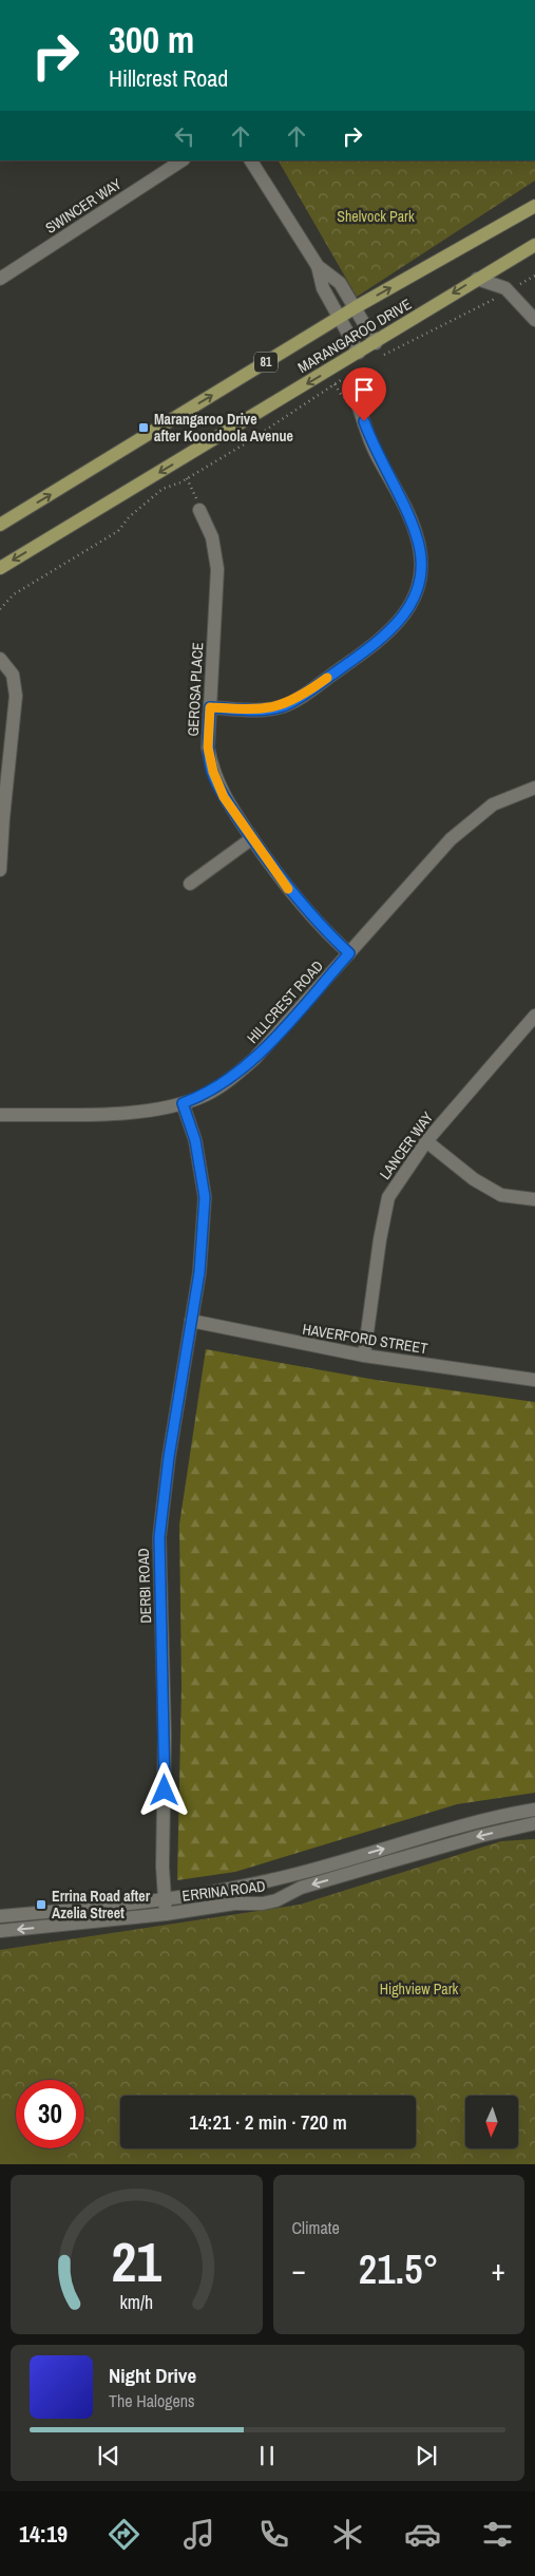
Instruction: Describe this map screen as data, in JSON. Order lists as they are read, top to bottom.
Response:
{
  "streets": {
    "main road": ["MARANGAROO DRIVE", "81"],
    "street": [
      "SWINCER WAY",
      "GEROSA PLACE",
      "HILLCREST ROAD",
      "LANCER WAY",
      "HAVERFORD STREET",
      "DERBI ROAD",
      "ERRINA ROAD"
    ]
  },
  "crossings": [
    ["GEROSA PLACE", "HILLCREST ROAD"],
    ["HILLCREST ROAD", "DERBI ROAD"],
    ["LANCER WAY", "HAVERFORD STREET"],
    ["HAVERFORD STREET", "DERBI ROAD"],
    ["DERBI ROAD", "ERRINA ROAD"]
  ],
  "parks": ["Shelvock Park", "Highview Park"],
  "places": {
    "transit": ["Marangaroo Drive after Koondoola Avenue", "Errina Road after Azelia Street"]
  },
  "north": "bottom",
  "page": {
    "turn": ["300 m", "Hillcrest Road"],
    "limit": "30",
    "trip": "14:21 · 2 min · 720 m",
    "tile": "Climate",
    "heat": ["−", "21.5°", "+"],
    "song": ["Night Drive", "The Halogens"],
    "tabs": "14:19",
    "gauge": ["21", "km/h"]
  }
}
